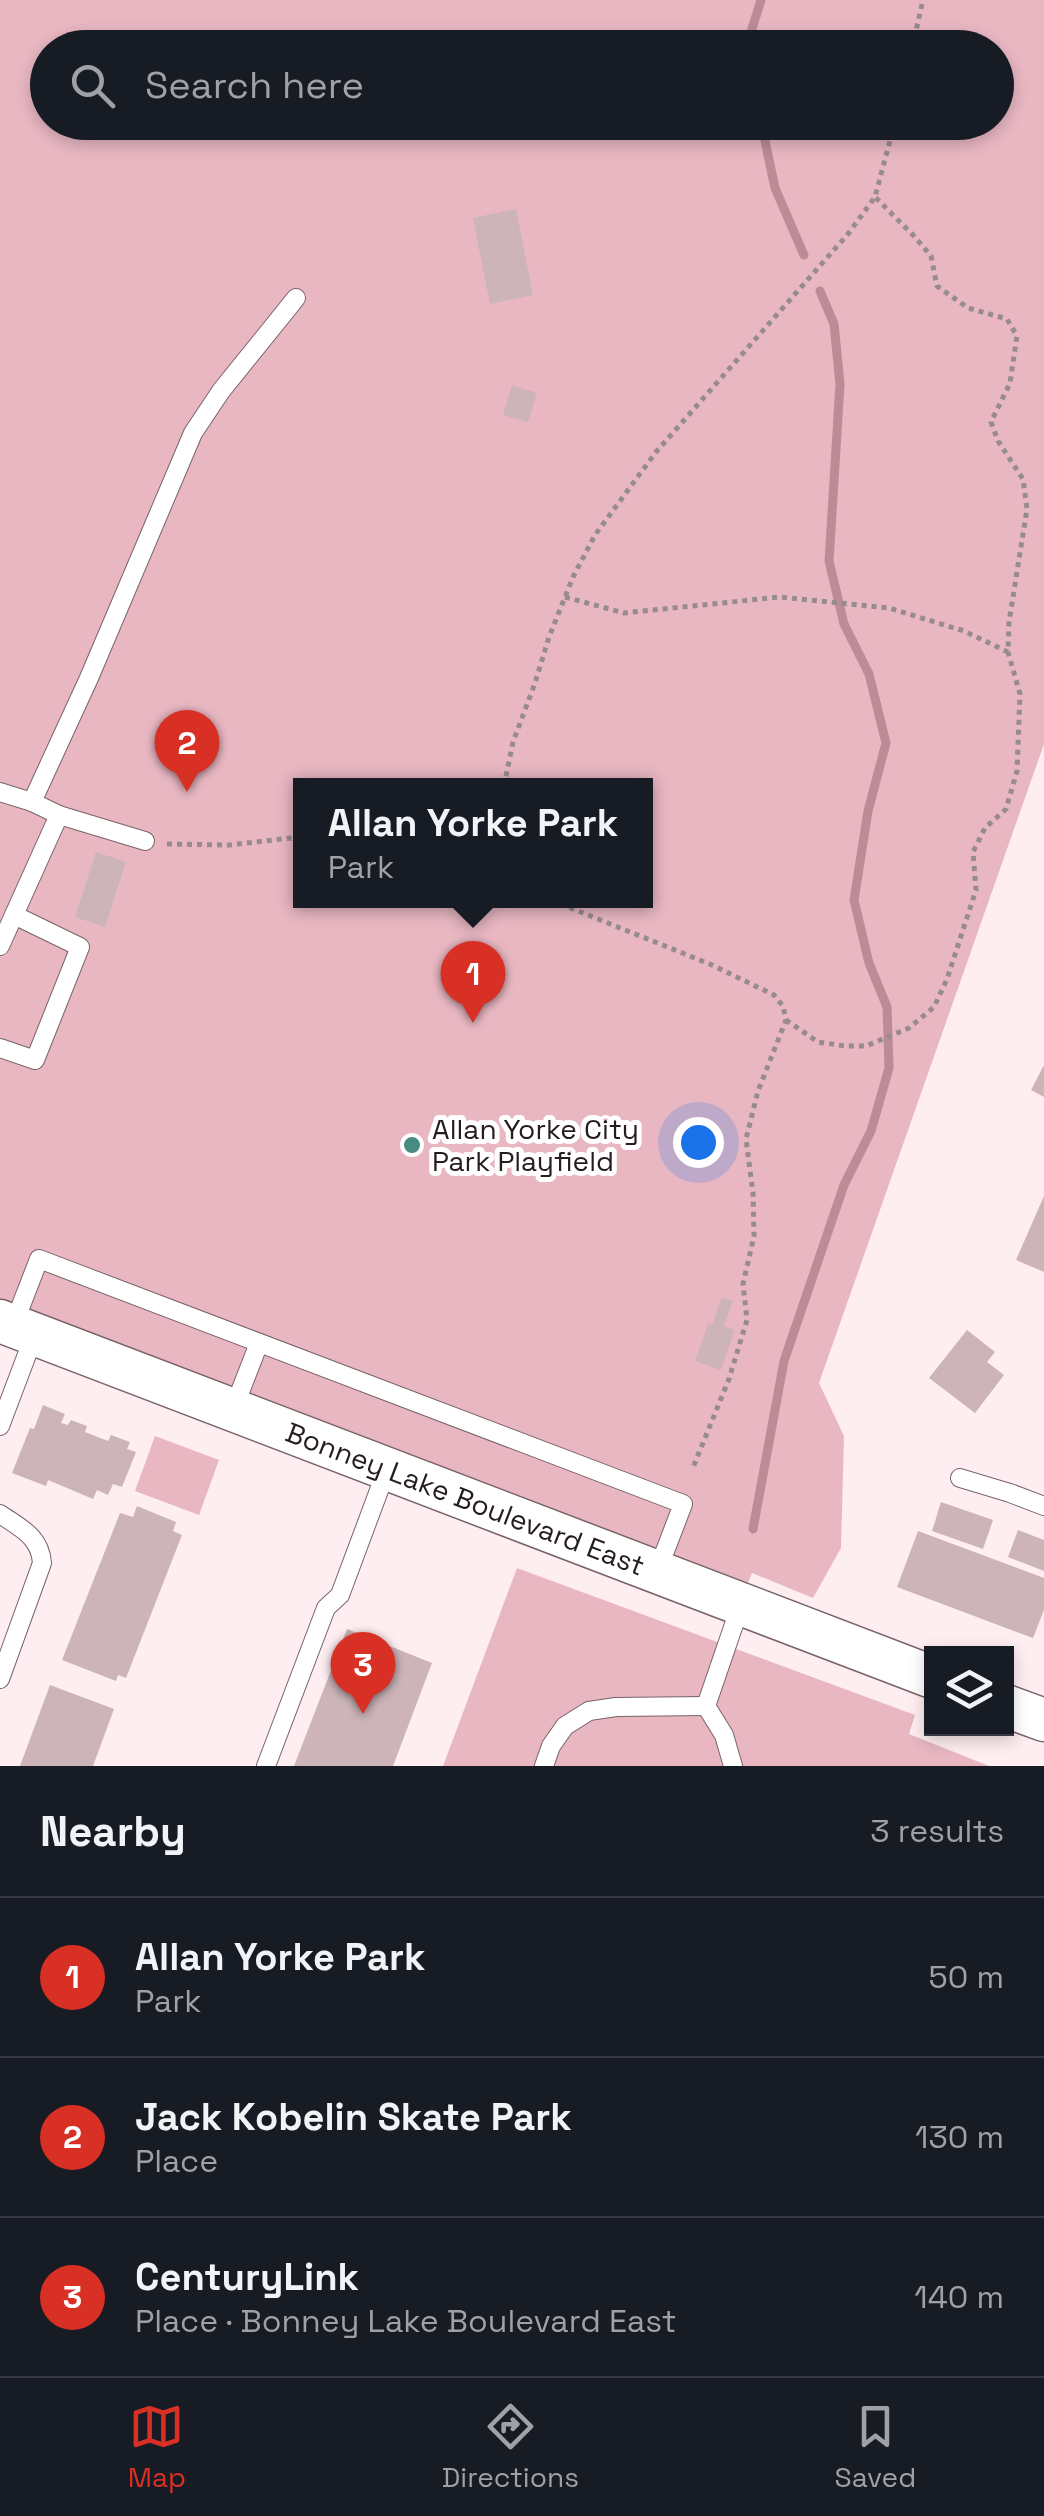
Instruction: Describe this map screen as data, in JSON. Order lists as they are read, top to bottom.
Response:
{
  "streets": {
    "street": ["Bonney Lake Boulevard East"]
  },
  "places": ["Allan Yorke City Park Playfield"],
  "page": {
    "search": "Search here",
    "pins": ["2", "1", "3"],
    "popup": ["Allan Yorke Park", "Park"],
    "heading": ["Nearby", "3 results"],
    "list": [
      {
        "mark": "1",
        "name": "Allan Yorke Park",
        "note": "Park",
        "value": "50 m"
      },
      {
        "mark": "2",
        "name": "Jack Kobelin Skate Park",
        "note": "Place",
        "value": "130 m"
      },
      {
        "mark": "3",
        "name": "CenturyLink",
        "note": "Place · Bonney Lake Boulevard East",
        "value": "140 m"
      }
    ],
    "nav": ["Map", "Directions", "Saved"]
  }
}
